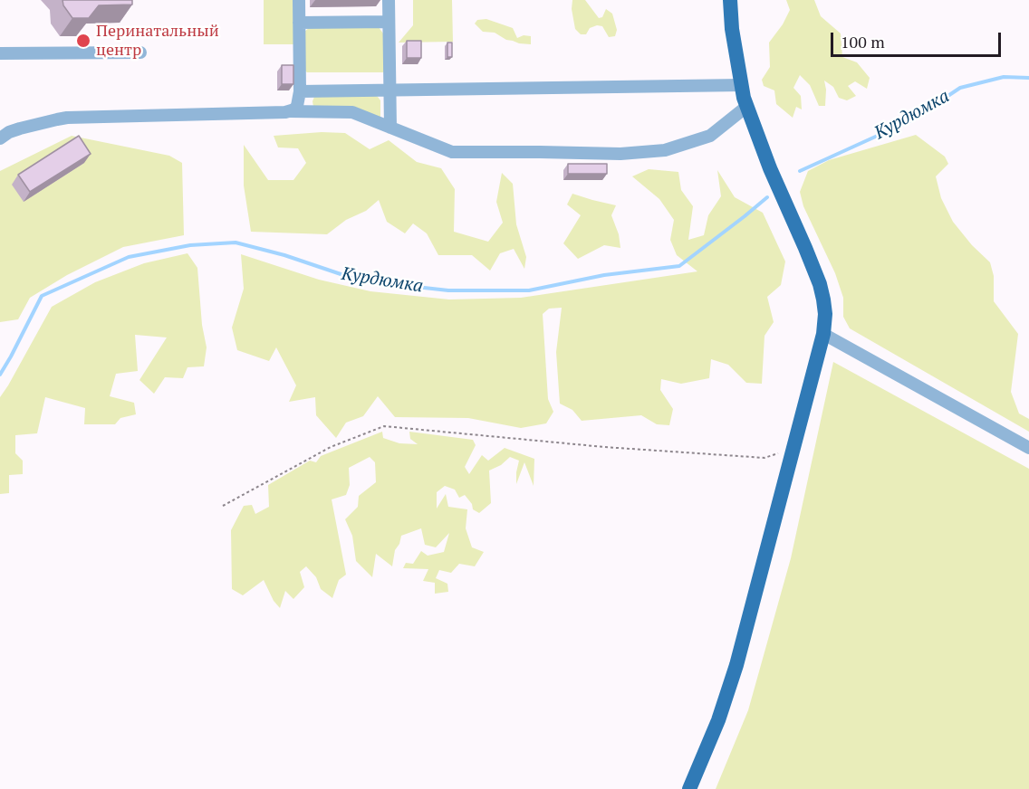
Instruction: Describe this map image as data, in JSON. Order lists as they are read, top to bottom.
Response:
{
  "water": ["Курдюмка"],
  "places": ["Перинатальный центр"],
  "scale_bar": "100 m"
}
